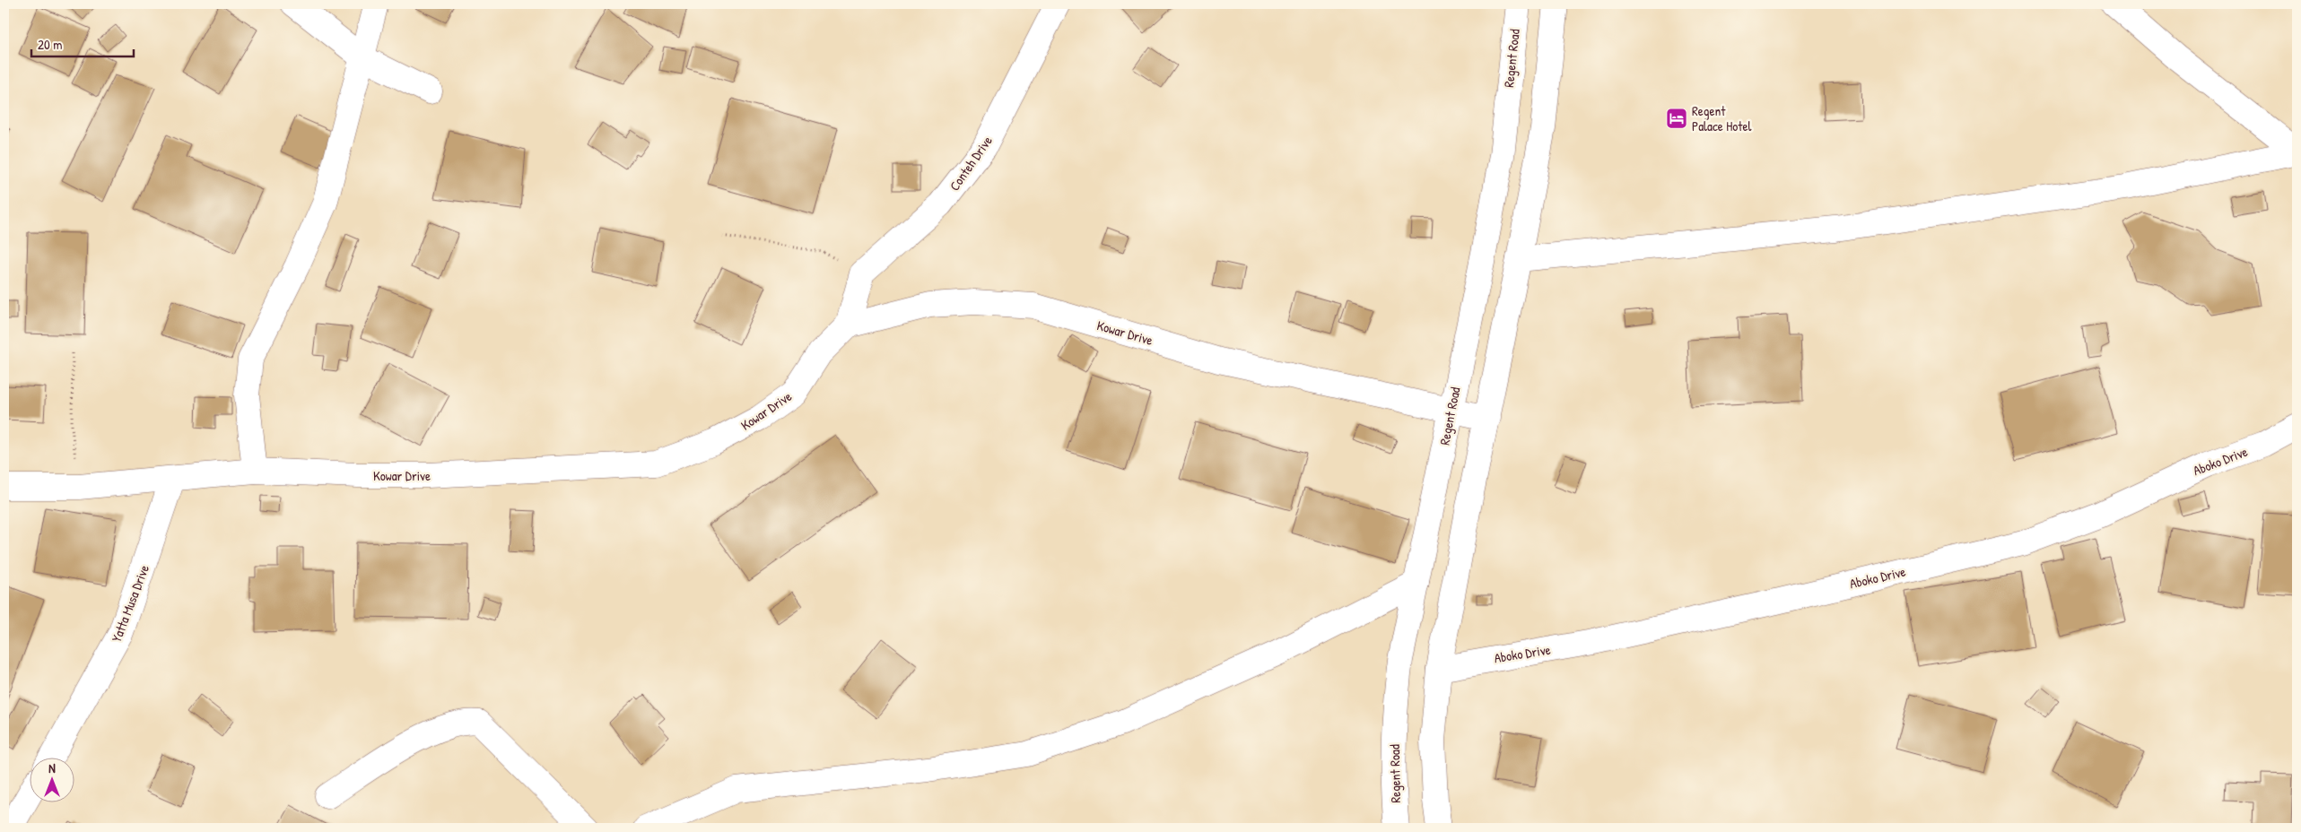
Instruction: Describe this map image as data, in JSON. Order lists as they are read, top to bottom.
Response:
{
  "streets": {
    "street": [
      "Regent Road",
      "Conteh Drive",
      "Kowar Drive",
      "Aboko Drive",
      "Yatta Musa Drive"
    ]
  },
  "crossings": [
    ["Regent Road", "Kowar Drive"],
    ["Kowar Drive", "Yatta Musa Drive"]
  ],
  "places": {
    "hotel": ["Regent Palace Hotel"]
  },
  "scale_bar": "20 m",
  "north": "top"
}
